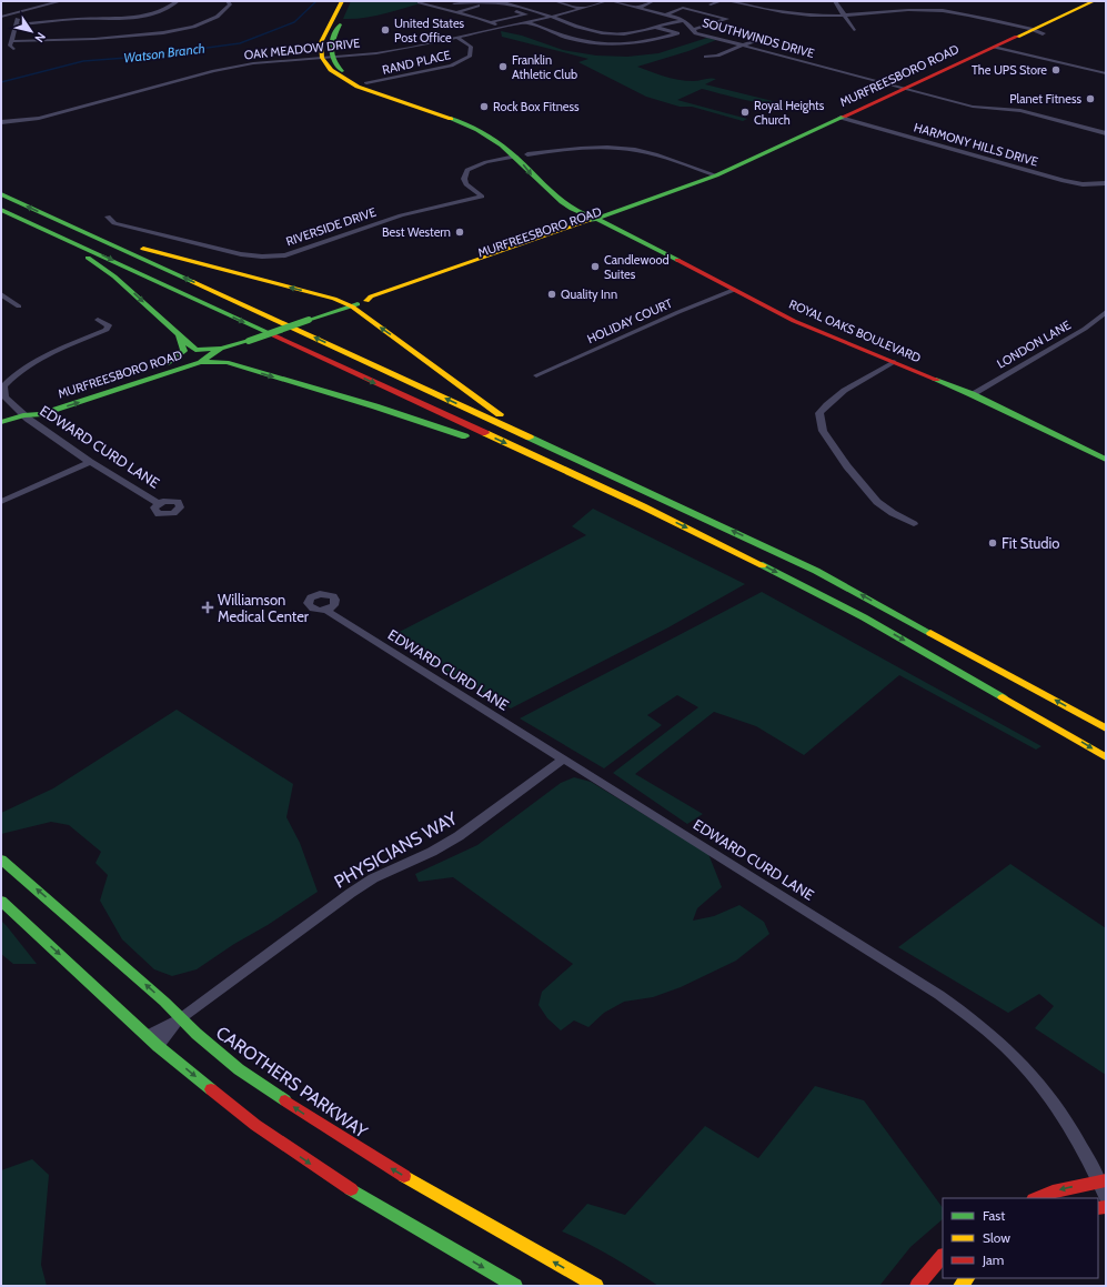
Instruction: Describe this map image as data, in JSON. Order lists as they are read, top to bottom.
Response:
{
  "streets": {
    "main road": ["MURFREESBORO ROAD", "ROYAL OAKS BOULEVARD", "CAROTHERS PARKWAY"],
    "street": [
      "SOUTHWINDS DRIVE",
      "OAK MEADOW DRIVE",
      "RAND PLACE",
      "HARMONY HILLS DRIVE",
      "RIVERSIDE DRIVE",
      "HOLIDAY COURT",
      "LONDON LANE",
      "EDWARD CURD LANE",
      "PHYSICIANS WAY"
    ]
  },
  "crossings": [
    ["SOUTHWINDS DRIVE", "MURFREESBORO ROAD"],
    ["OAK MEADOW DRIVE", "RAND PLACE"],
    ["MURFREESBORO ROAD", "HARMONY HILLS DRIVE"],
    ["MURFREESBORO ROAD", "ROYAL OAKS BOULEVARD"],
    ["MURFREESBORO ROAD", "EDWARD CURD LANE"],
    ["HOLIDAY COURT", "ROYAL OAKS BOULEVARD"],
    ["ROYAL OAKS BOULEVARD", "LONDON LANE"],
    ["EDWARD CURD LANE", "PHYSICIANS WAY"],
    ["PHYSICIANS WAY", "CAROTHERS PARKWAY"]
  ],
  "water": ["Watson Branch"],
  "places": {
    "other": [
      "United States Post Office",
      "Franklin Athletic Club",
      "The UPS Store",
      "Planet Fitness",
      "Rock Box Fitness",
      "Royal Heights Church",
      "Best Western",
      "Candlewood Suites",
      "Quality Inn",
      "Fit Studio"
    ],
    "health": ["Williamson Medical Center"]
  },
  "legend": ["Fast", "Slow", "Jam"],
  "north": "bottom right"
}
